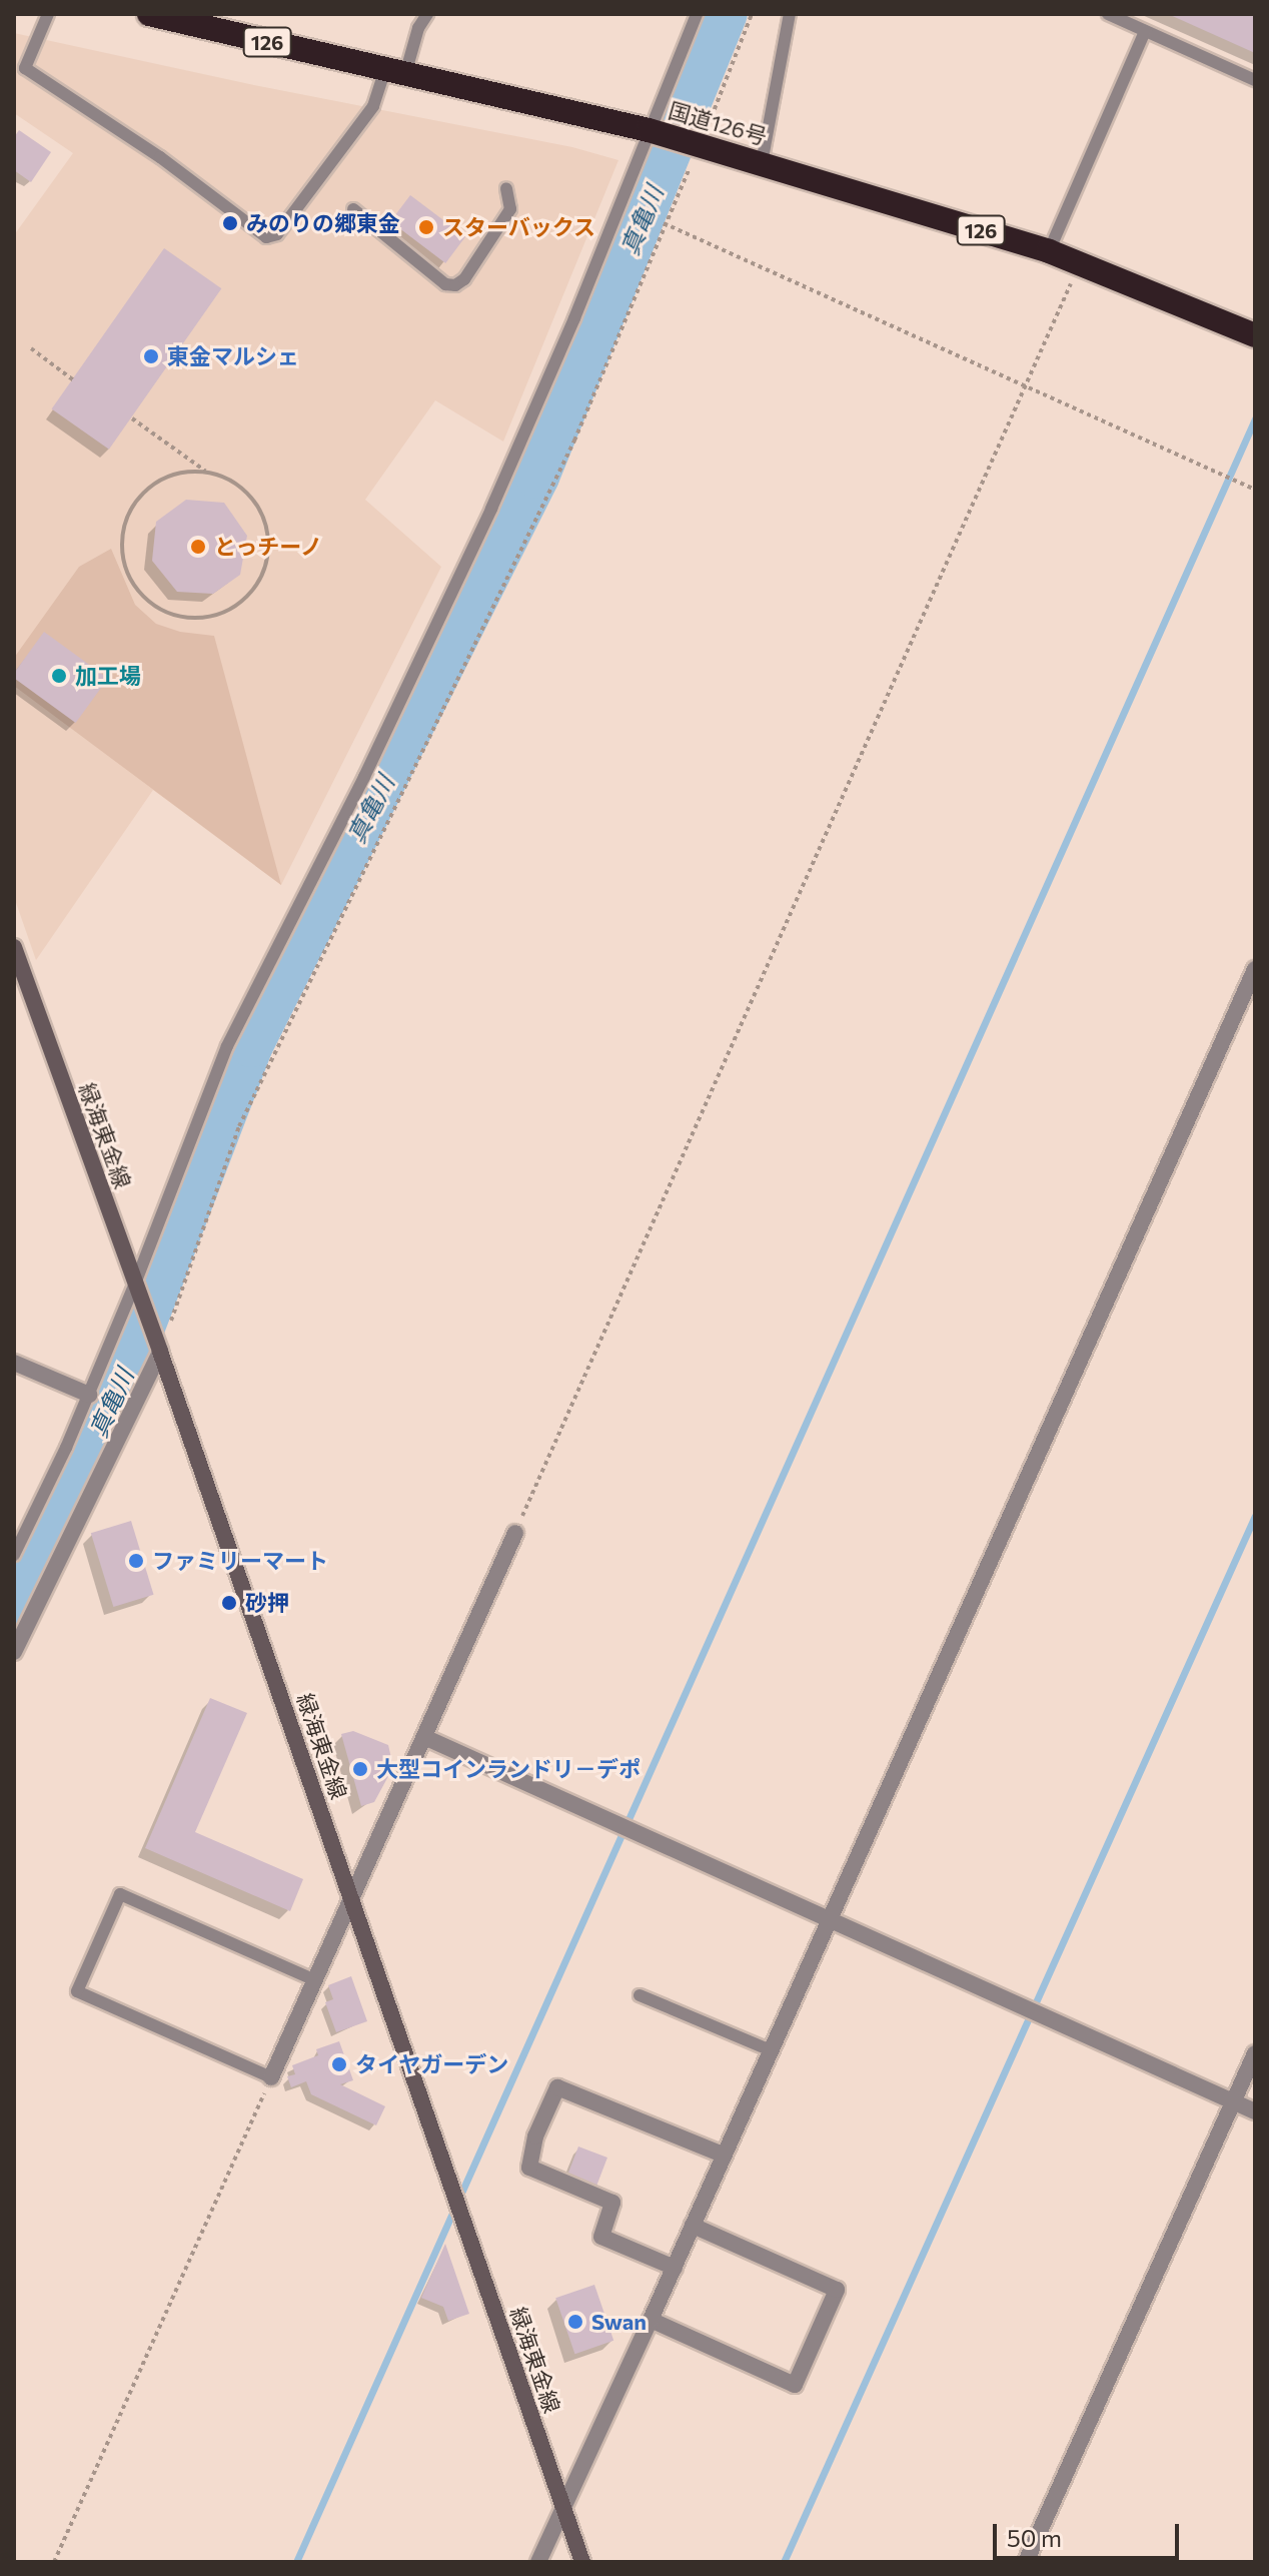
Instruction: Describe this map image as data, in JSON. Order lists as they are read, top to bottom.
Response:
{
  "streets": {
    "highway": ["126", "国道126号"],
    "main road": ["緑海東金線"]
  },
  "water": ["真亀川"],
  "places": [
    "みのりの郷東金",
    "スターバックス",
    "東金マルシェ",
    "とっチーノ",
    "加工場",
    "ファミリーマート",
    "砂押",
    "大型コインランドリ－デポ",
    "タイヤガーデン",
    "Swan"
  ],
  "scale_bar": "50 m"
}
